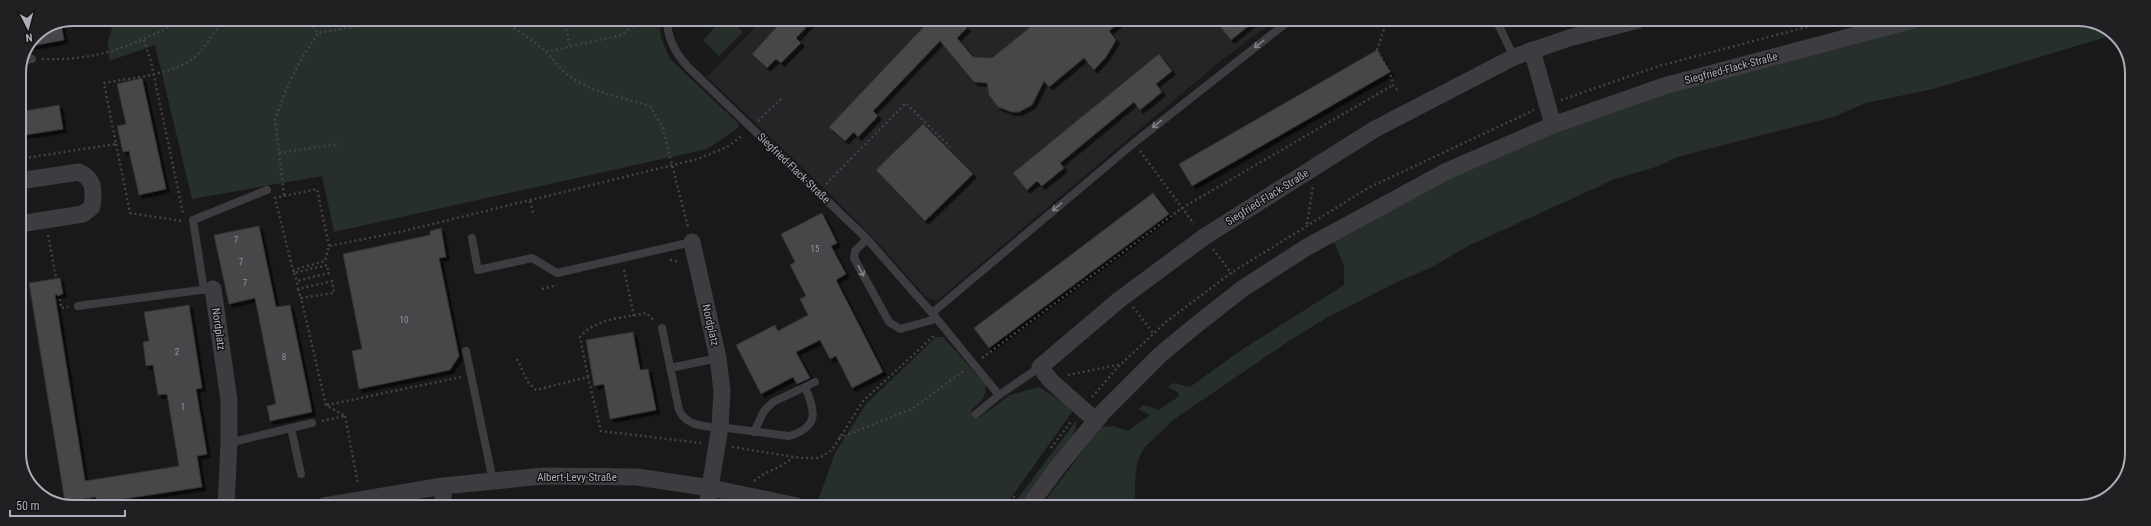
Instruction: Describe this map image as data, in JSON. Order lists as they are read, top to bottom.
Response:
{
  "streets": {
    "street": ["Siegfried-Flack-Straße", "Nordplatz", "Albert-Levy-Straße"]
  },
  "crossings": [
    ["Nordplatz", "Albert-Levy-Straße"]
  ],
  "house_numbers": [
    "7",
    "15",
    "7",
    "7",
    "10",
    "2",
    "8",
    "1"
  ],
  "scale_bar": "50 m",
  "north": "bottom"
}
